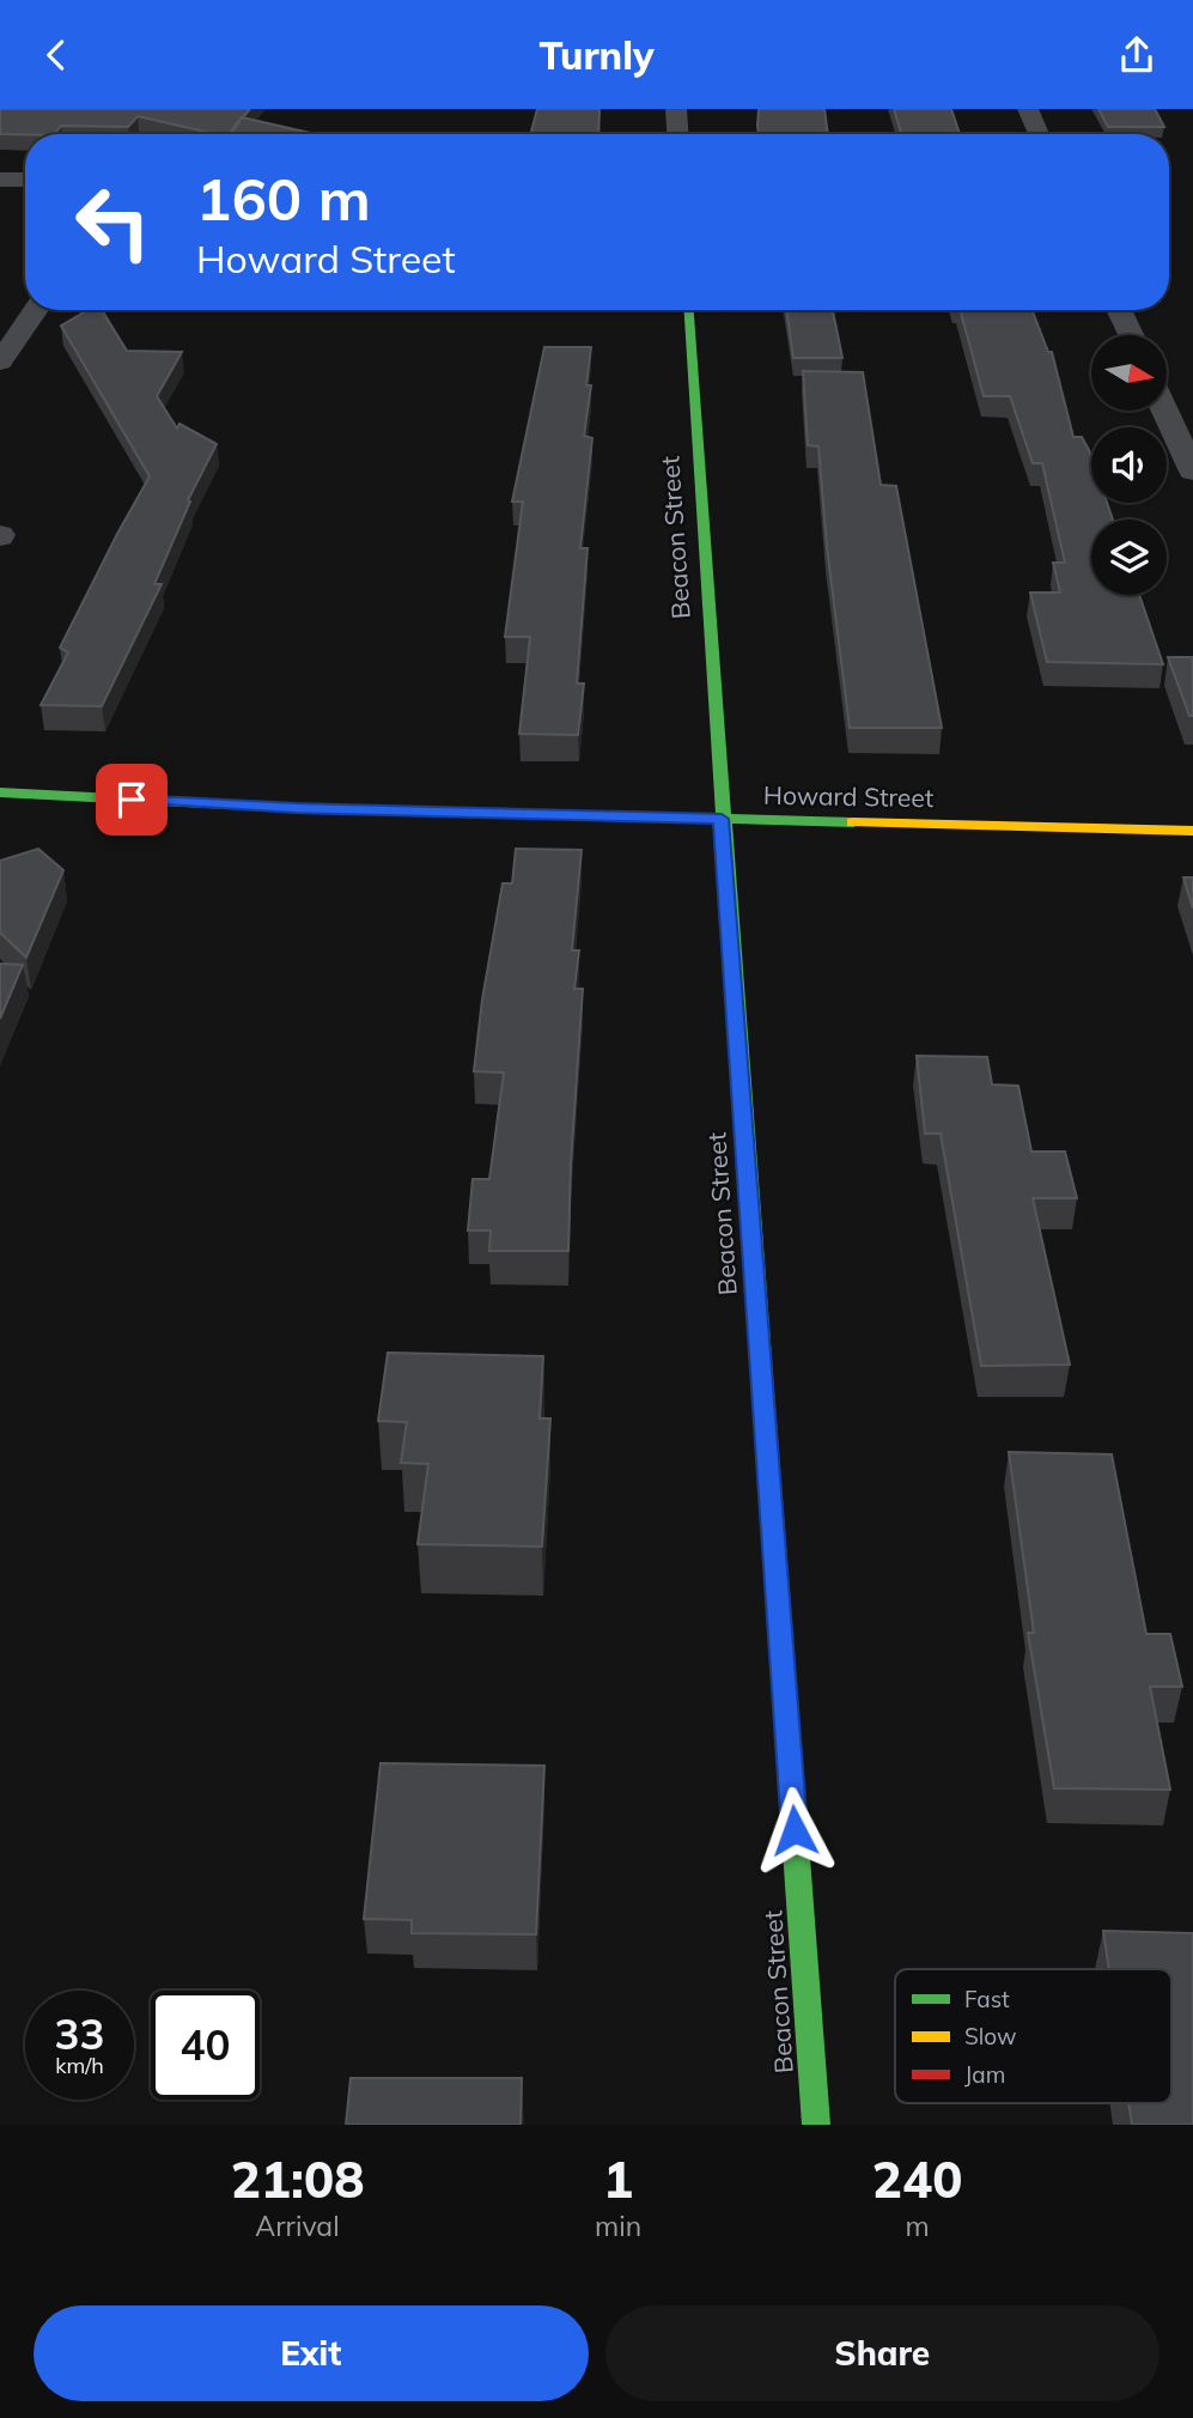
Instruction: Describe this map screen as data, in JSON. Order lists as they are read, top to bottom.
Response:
{
  "streets": {
    "street": ["Beacon Street", "Howard Street"]
  },
  "crossings": [
    ["Beacon Street", "Howard Street"]
  ],
  "legend": ["Fast", "Slow", "Jam"],
  "north": "right",
  "page": {
    "header": "Turnly",
    "turn": ["160 m", "Howard Street"],
    "speed": "33 km/h",
    "limit": "40",
    "eta": [
      "21:08",
      "Arrival",
      "1",
      "min",
      "240",
      "m"
    ],
    "buttons": ["Exit", "Share"]
  }
}
